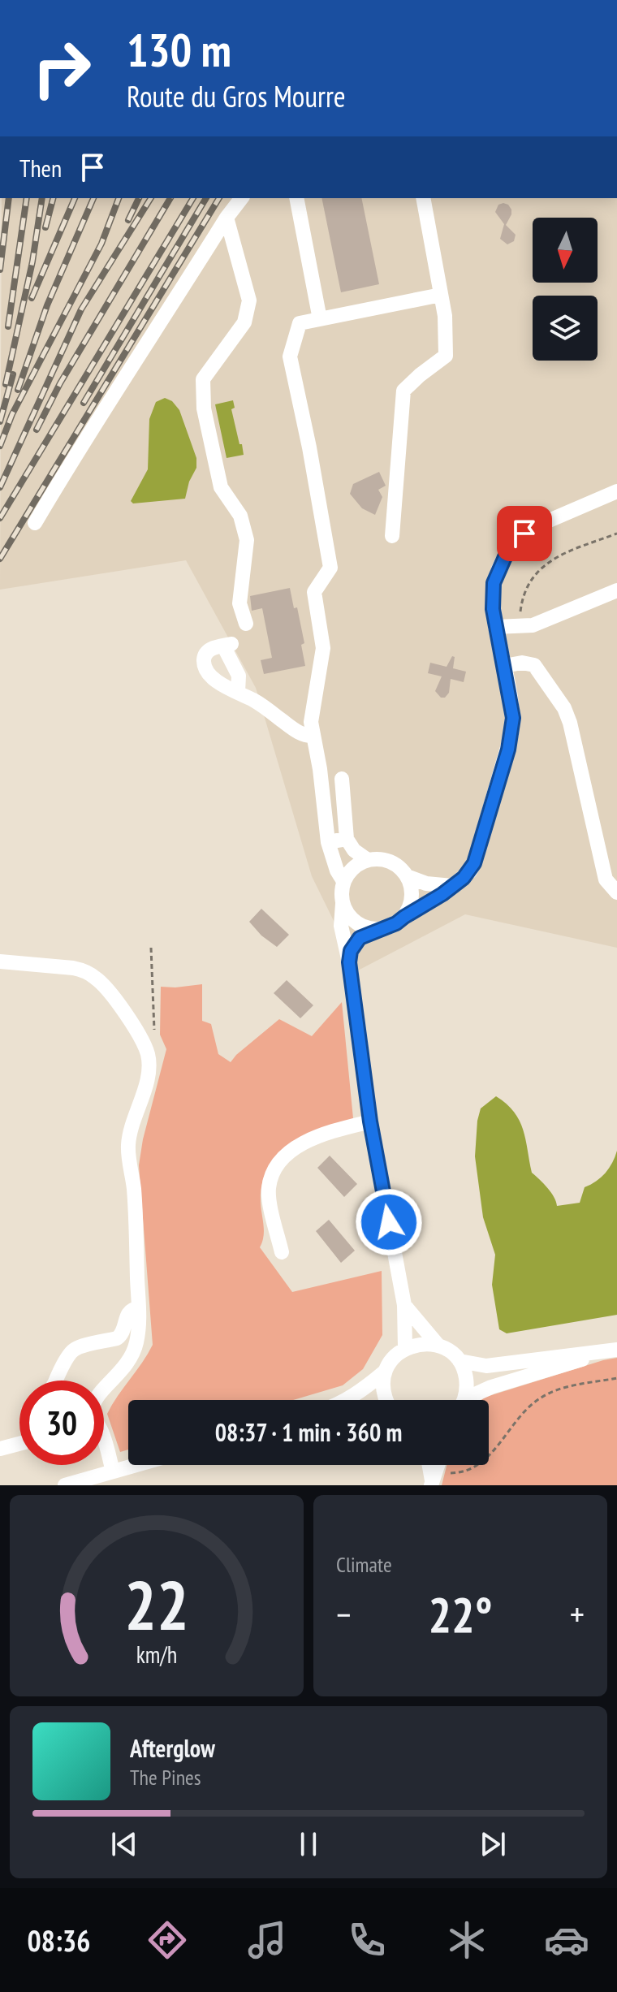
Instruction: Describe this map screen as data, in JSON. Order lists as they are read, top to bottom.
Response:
{
  "north": "bottom",
  "page": {
    "turn": ["130 m", "Route du Gros Mourre"],
    "then": "Then",
    "limit": "30",
    "trip": "08:37 · 1 min · 360 m",
    "tile": "Climate",
    "heat": ["−", "22°", "+"],
    "song": ["Afterglow", "The Pines"],
    "tabs": "08:36",
    "gauge": ["22", "km/h"]
  }
}
